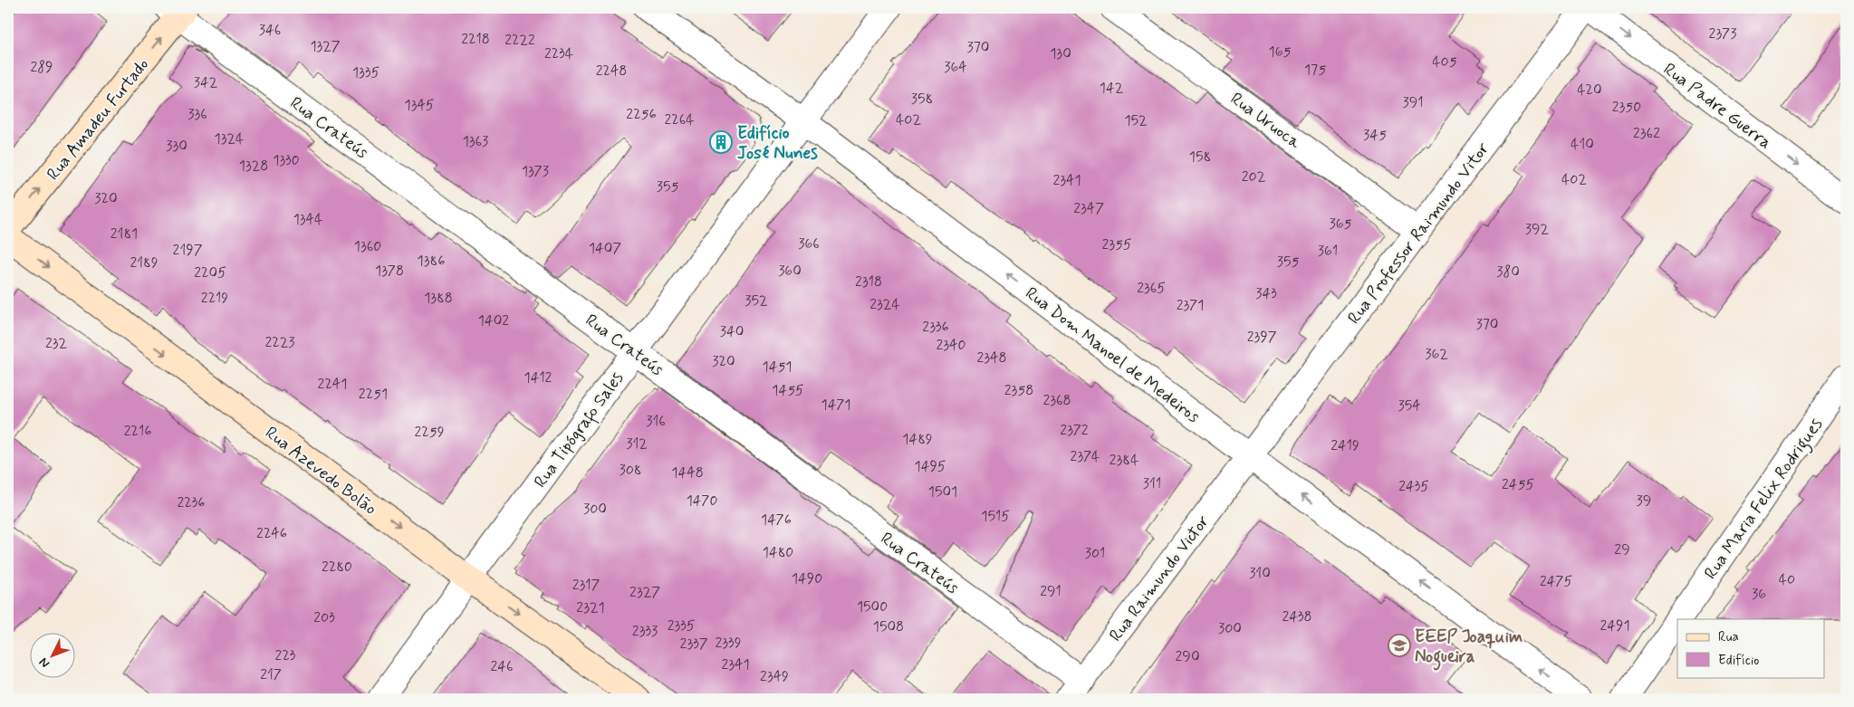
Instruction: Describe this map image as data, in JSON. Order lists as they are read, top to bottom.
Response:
{
  "streets": {
    "street": [
      "Rua Padre Guerra",
      "Rua Amadeu Furtado",
      "Rua Uruoca",
      "Rua Crateús",
      "Rua Professor Raimundo Vitor",
      "Rua Dom Manoel de Medeiros",
      "Rua Tipógrafo Sales",
      "Rua Azevedo Bolão",
      "Rua Maria Felix Rodrigues",
      "Rua Raimundo Victor"
    ]
  },
  "crossings": [
    ["Rua Amadeu Furtado", "Rua Crateús"],
    ["Rua Uruoca", "Rua Professor Raimundo Vitor"],
    ["Rua Crateús", "Rua Tipógrafo Sales"],
    ["Rua Crateús", "Rua Raimundo Victor"],
    ["Rua Professor Raimundo Vitor", "Rua Dom Manoel de Medeiros"],
    ["Rua Professor Raimundo Vitor", "Rua Raimundo Victor"],
    ["Rua Dom Manoel de Medeiros", "Rua Tipógrafo Sales"],
    ["Rua Dom Manoel de Medeiros", "Rua Raimundo Victor"],
    ["Rua Tipógrafo Sales", "Rua Azevedo Bolão"]
  ],
  "one_way": [
    "Rua Padre Guerra",
    "Rua Amadeu Furtado",
    "Rua Dom Manoel de Medeiros",
    "Rua Azevedo Bolão"
  ],
  "places": {
    "building": ["Edifício José Nunes"],
    "school or university": ["EEEP Joaquim Nogueira"]
  },
  "house_numbers": [
    "346",
    "2373",
    "2218",
    "2222",
    "1327",
    "370",
    "165",
    "2234",
    "130",
    "405",
    "289",
    "364",
    "175",
    "2248",
    "1335",
    "342",
    "142",
    "420",
    "358",
    "391",
    "1345",
    "2350",
    "336",
    "2256",
    "2264",
    "402",
    "152",
    "2362",
    "345",
    "1324",
    "1363",
    "410",
    "330",
    "158",
    "1330",
    "1328",
    "1373",
    "202",
    "402",
    "2341",
    "355",
    "320",
    "2347",
    "1344",
    "365",
    "392",
    "2181",
    "366",
    "2355",
    "1360",
    "1407",
    "2197",
    "361",
    "1386",
    "355",
    "2189",
    "1378",
    "360",
    "380",
    "2205",
    "2318",
    "2365",
    "343",
    "2219",
    "1388",
    "352",
    "2324",
    "2371",
    "1402",
    "370",
    "2336",
    "340",
    "2397",
    "2223",
    "232",
    "2340",
    "362",
    "2348",
    "320",
    "1451",
    "1412",
    "2241",
    "1455",
    "2358",
    "2251",
    "2368",
    "1471",
    "354",
    "316",
    "2372",
    "2216",
    "2259",
    "1489",
    "312",
    "2419",
    "2374",
    "2384",
    "1495",
    "308",
    "1448",
    "311",
    "2455",
    "2435",
    "1501",
    "1470",
    "39",
    "2236",
    "300",
    "1515",
    "1476",
    "2246",
    "29",
    "1480",
    "301",
    "2280",
    "310",
    "1490",
    "40",
    "2475",
    "2317",
    "291",
    "2327",
    "36",
    "1500",
    "2321",
    "2438",
    "203",
    "2335",
    "2491",
    "1508",
    "300",
    "2333",
    "2339",
    "2337",
    "223",
    "290",
    "2341",
    "246",
    "217",
    "2349"
  ],
  "legend": ["Rua", "Edifício"],
  "north": "bottom left"
}
